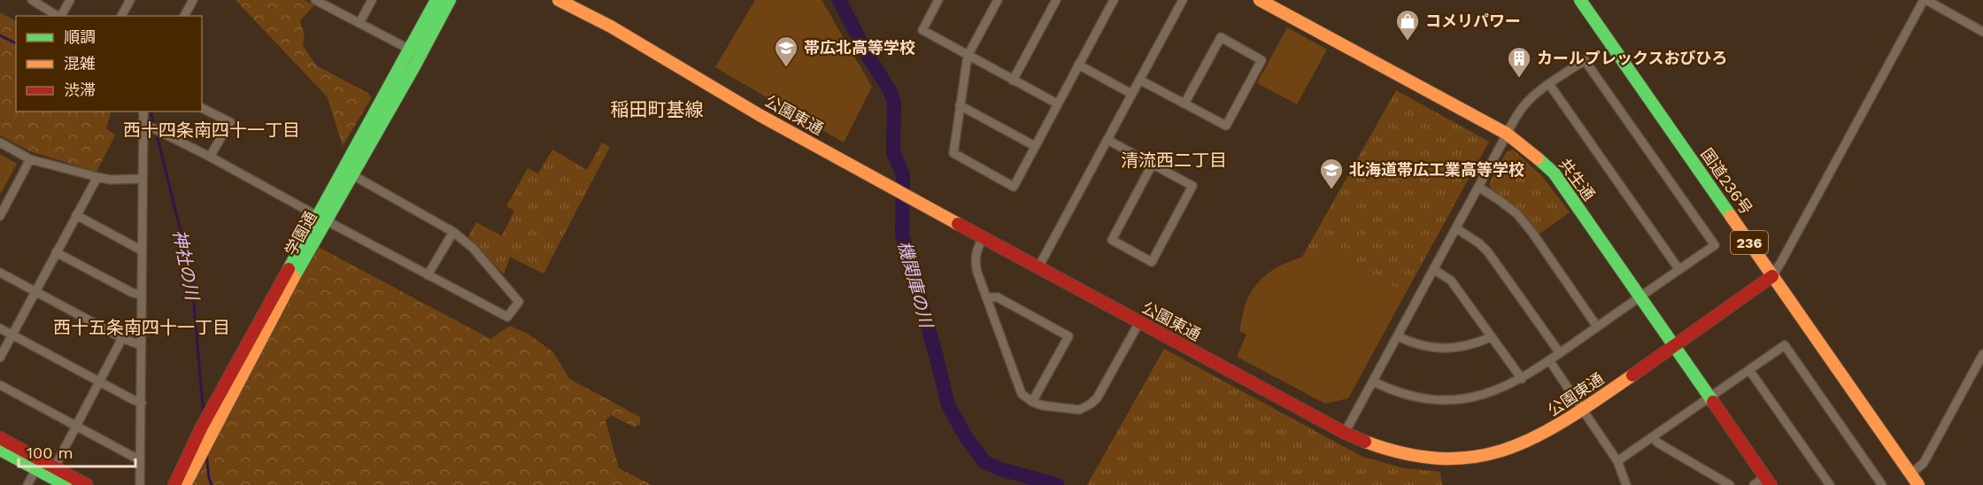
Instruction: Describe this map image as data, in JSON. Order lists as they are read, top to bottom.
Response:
{
  "streets": {
    "main road": [
      "公園東通",
      "共生通",
      "国道236号",
      "学園通",
      "236"
    ]
  },
  "crossings": [
    ["公園東通", "共生通"],
    ["公園東通", "国道236号"]
  ],
  "districts": [
    "稲田町基線",
    "西十四条南四十一丁目",
    "清流西二丁目",
    "西十五条南四十一丁目"
  ],
  "water": ["神社の川", "機関庫の川"],
  "places": {
    "shop": ["コメリパワー"],
    "school or university": ["帯広北高等学校", "北海道帯広工業高等学校"],
    "building": ["カールプレックスおびひろ"]
  },
  "legend": ["順調", "混雑", "渋滞"],
  "scale_bar": "100 m"
}
